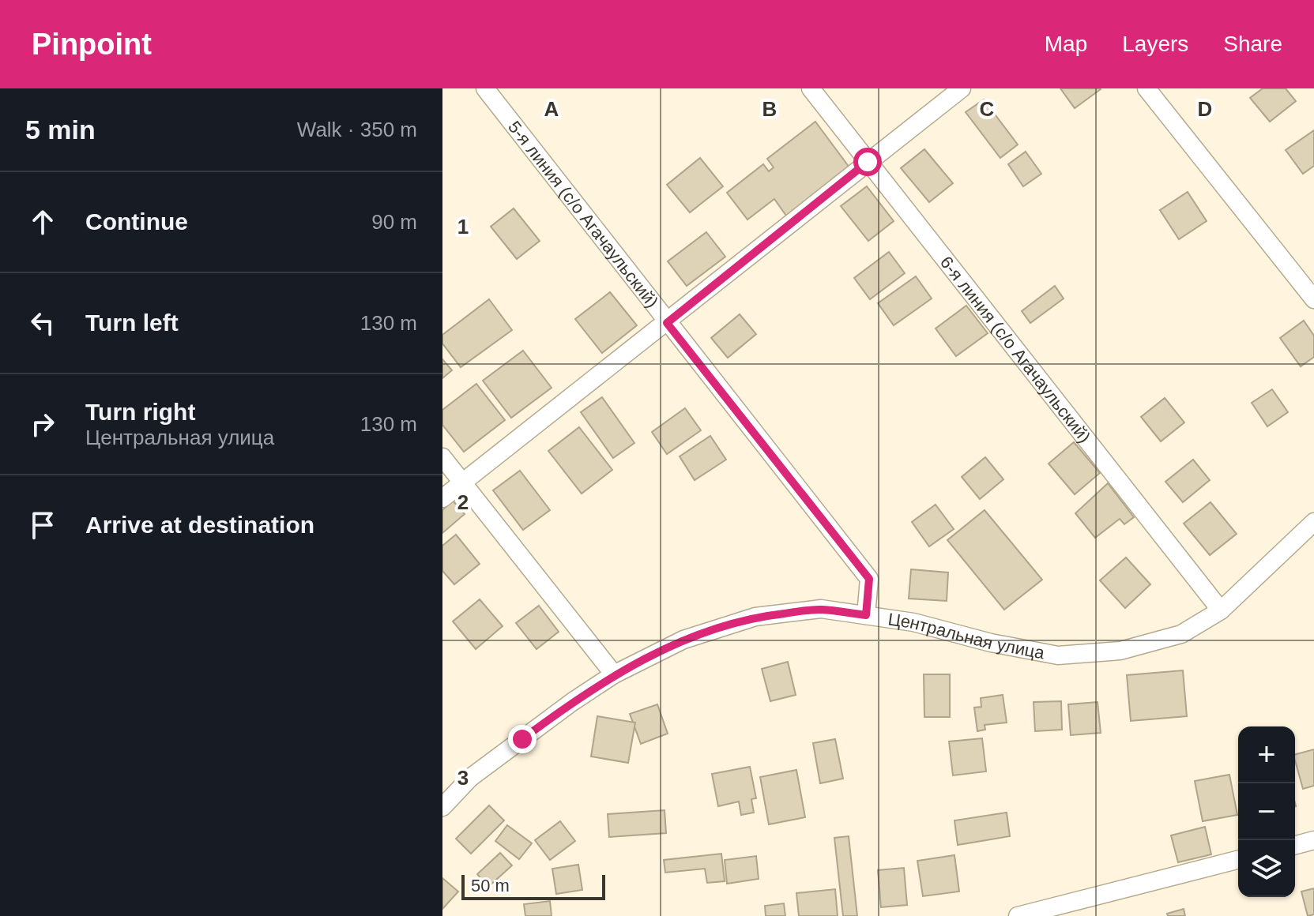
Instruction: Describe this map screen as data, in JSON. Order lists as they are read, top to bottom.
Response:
{
  "streets": {
    "street": ["5-я линия (с/о Агачаульский)", "6-я линия (с/о Агачаульский)", "Центральная улица"]
  },
  "crossings": [
    ["5-я линия (с/о Агачаульский)", "Центральная улица"],
    ["6-я линия (с/о Агачаульский)", "Центральная улица"]
  ],
  "scale_bar": "50 m",
  "page": {
    "header": "Pinpoint",
    "nav": ["Map", "Layers", "Share"],
    "heading": ["5 min", "Walk · 350 m"],
    "list": [
      ["Continue", "90 m"],
      ["Turn left", "130 m"],
      ["Turn right", "Центральная улица", "130 m"],
      "Arrive at destination"
    ],
    "map_buttons": ["+", "−"],
    "scale": "50 m"
  },
  "grid": {
    "columns": [
      "A",
      "B",
      "C",
      "D"
    ],
    "rows": ["1", "2", "3"]
  }
}
